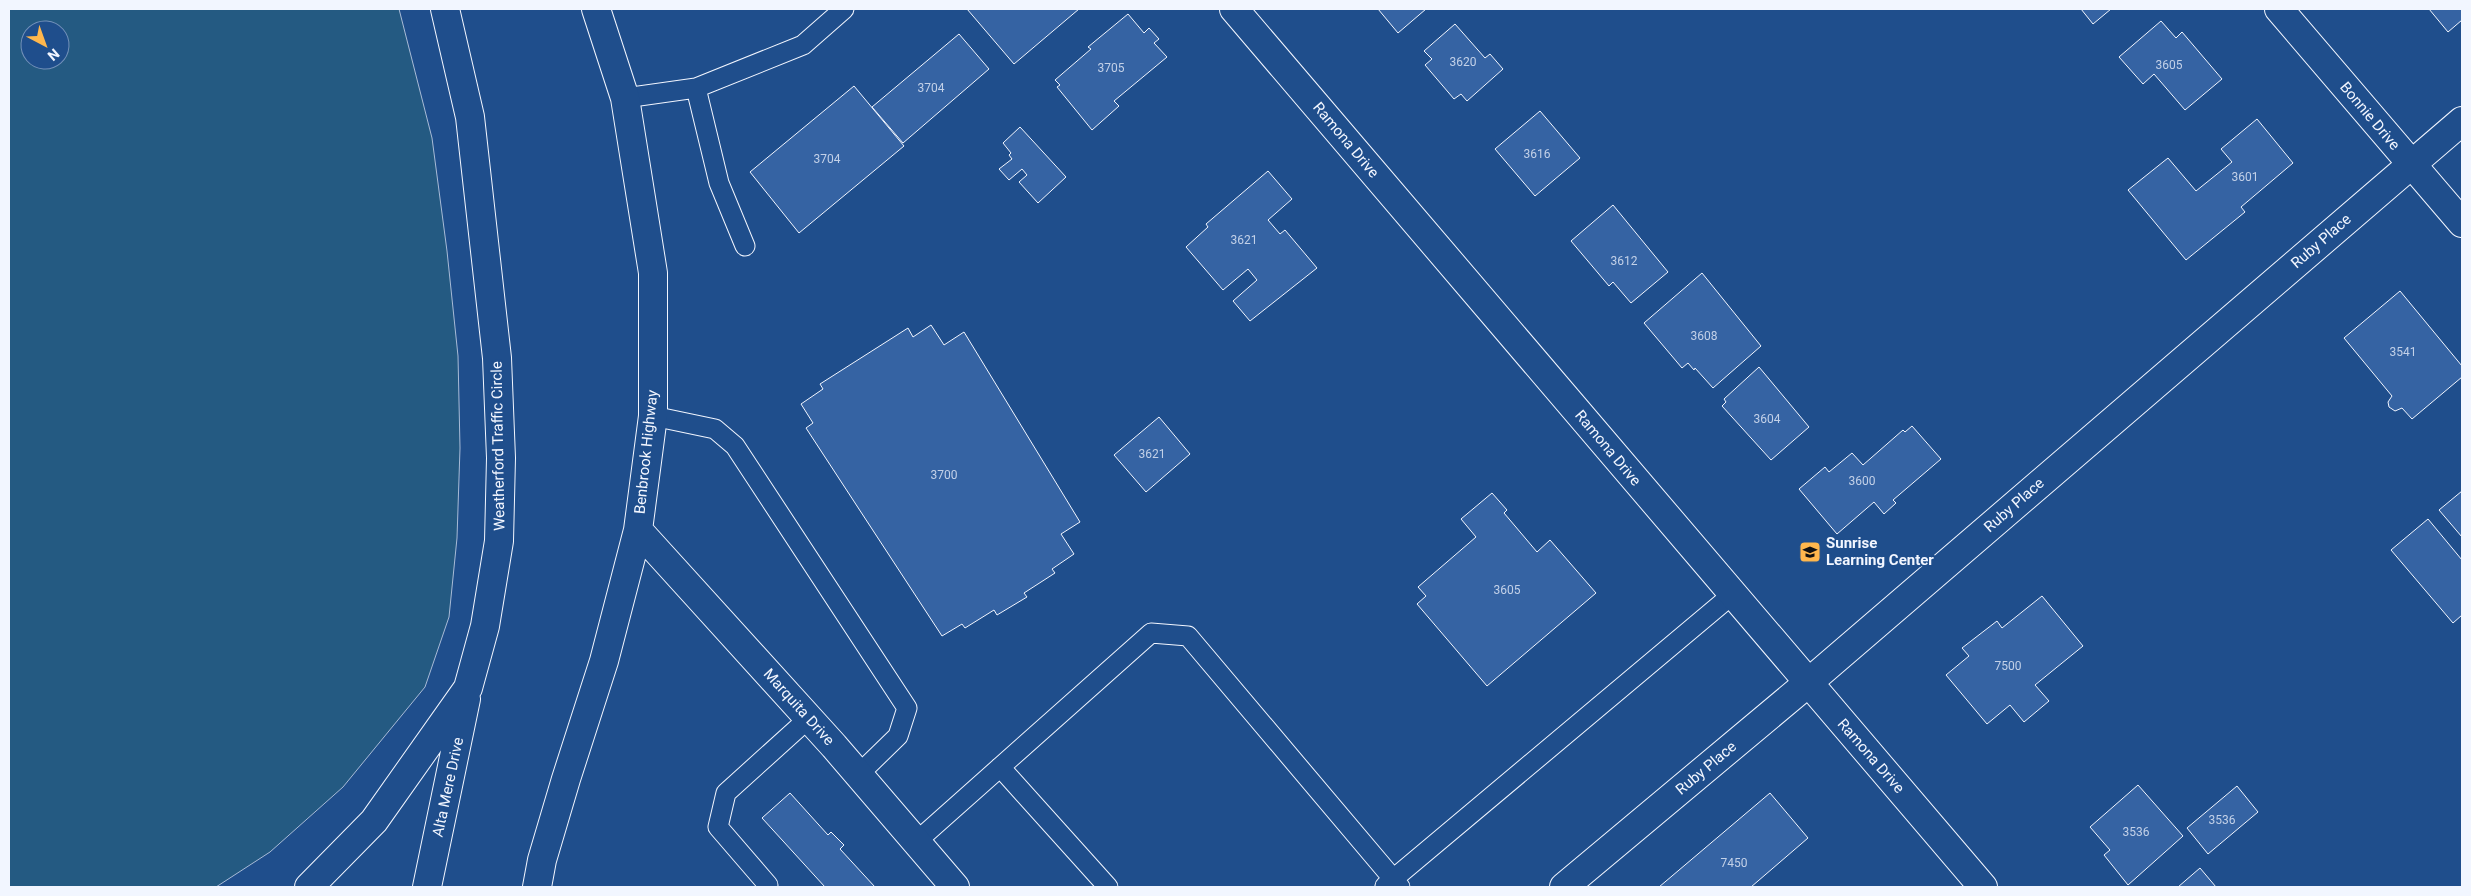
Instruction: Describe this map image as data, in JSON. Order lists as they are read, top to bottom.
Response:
{
  "streets": {
    "street": [
      "Bonnie Drive",
      "Ramona Drive",
      "Ruby Place",
      "Weatherford Traffic Circle",
      "Benbrook Highway",
      "Marquita Drive",
      "Alta Mere Drive"
    ]
  },
  "crossings": [
    ["Bonnie Drive", "Ruby Place"],
    ["Ramona Drive", "Ruby Place"],
    ["Weatherford Traffic Circle", "Alta Mere Drive"],
    ["Benbrook Highway", "Marquita Drive"]
  ],
  "places": {
    "school or university": ["Sunrise Learning Center"]
  },
  "house_numbers": [
    "3620",
    "3605",
    "3705",
    "3704",
    "3616",
    "3704",
    "3601",
    "3621",
    "3612",
    "3608",
    "3541",
    "3604",
    "3621",
    "3700",
    "3600",
    "3605",
    "7500",
    "3536",
    "3536",
    "7450"
  ],
  "north": "bottom right"
}
